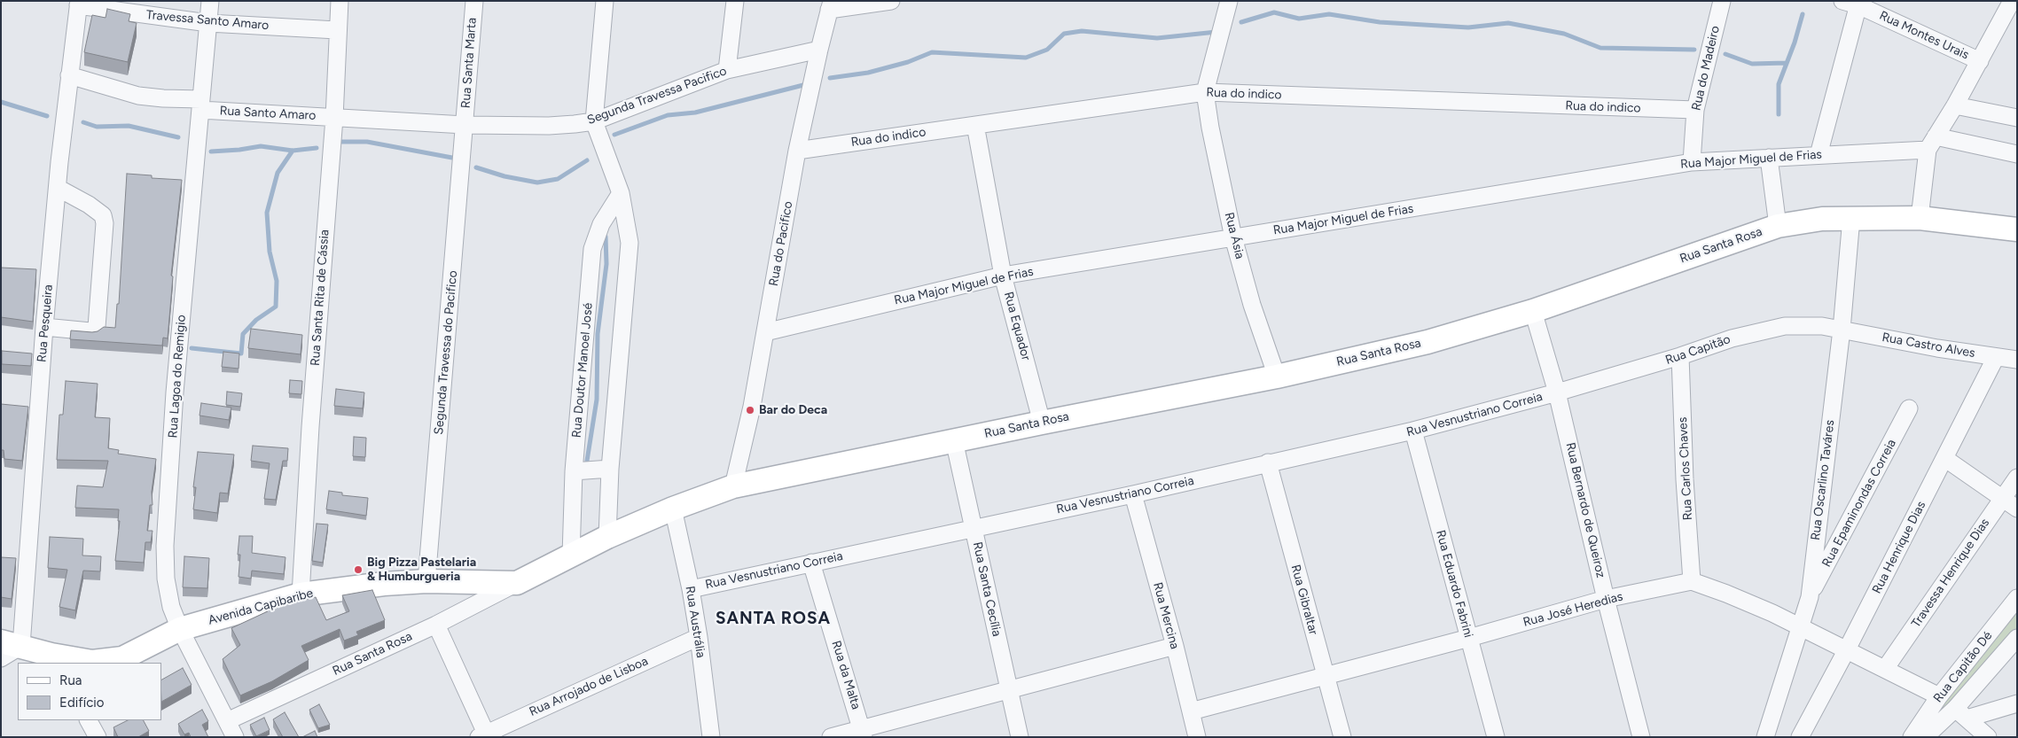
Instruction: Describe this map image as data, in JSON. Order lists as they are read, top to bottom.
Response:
{
  "streets": {
    "street": [
      "Travessa Santo Amaro",
      "Rua Montes Urais",
      "Rua Santa Marta",
      "Rua do Madeiro",
      "Rua do indico",
      "Segunda Travessa Pacifico",
      "Rua Santo Amaro",
      "Rua Major Miguel de Frias",
      "Rua Ásia",
      "Rua do Pacifico",
      "Rua Santa Rosa",
      "Rua Santa Rita de Cássia",
      "Rua Pesqueira",
      "Rua Equador",
      "Rua Castro Alves",
      "Rua Capitão",
      "Segunda Travessa do Pacifico",
      "Rua Doutor Manoel José",
      "Rua Lagoa do Remigio",
      "Rua Vesnustriano Correia",
      "Rua Carlos Chaves",
      "Rua Oscarlino Taváres",
      "Rua Epaminondas Correia",
      "Rua Bernardo de Queiroz",
      "Rua Henrique Dias",
      "Travessa Henrique Dias",
      "Rua Eduardo Fabrini",
      "Rua Santa Cecília",
      "Rua Gibraltar",
      "Avenida Capibaribe",
      "Rua José Heredias",
      "Rua Mercina",
      "Rua Austrália",
      "Rua Capitão Dé",
      "Rua da Malta",
      "Rua Arrojado de Lisboa"
    ]
  },
  "crossings": [
    ["Travessa Santo Amaro", "Rua Santa Rita de Cássia"],
    ["Travessa Santo Amaro", "Rua Pesqueira"],
    ["Travessa Santo Amaro", "Rua Lagoa do Remigio"],
    ["Rua Santa Marta", "Segunda Travessa Pacifico"],
    ["Rua Santa Marta", "Segunda Travessa do Pacifico"],
    ["Rua do Madeiro", "Rua do indico"],
    ["Rua do Madeiro", "Rua Major Miguel de Frias"],
    ["Rua do indico", "Rua Ásia"],
    ["Rua do indico", "Rua do Pacifico"],
    ["Rua do indico", "Rua Equador"],
    ["Segunda Travessa Pacifico", "Rua Santo Amaro"],
    ["Segunda Travessa Pacifico", "Rua do Pacifico"],
    ["Segunda Travessa Pacifico", "Rua Santa Rita de Cássia"],
    ["Segunda Travessa Pacifico", "Segunda Travessa do Pacifico"],
    ["Rua Santo Amaro", "Rua Santa Rita de Cássia"],
    ["Rua Santo Amaro", "Rua Lagoa do Remigio"],
    ["Rua Major Miguel de Frias", "Rua Ásia"],
    ["Rua Major Miguel de Frias", "Rua do Pacifico"],
    ["Rua Major Miguel de Frias", "Rua Equador"],
    ["Rua Ásia", "Rua Santa Rosa"],
    ["Rua do Pacifico", "Rua Santa Rosa"],
    ["Rua Santa Rosa", "Rua Equador"],
    ["Rua Santa Rosa", "Rua Lagoa do Remigio"],
    ["Rua Santa Rosa", "Rua Oscarlino Taváres"],
    ["Rua Santa Rosa", "Rua Bernardo de Queiroz"],
    ["Rua Santa Rosa", "Rua Santa Cecília"],
    ["Rua Santa Rosa", "Avenida Capibaribe"],
    ["Rua Santa Rosa", "Rua Austrália"],
    ["Rua Santa Rita de Cássia", "Avenida Capibaribe"],
    ["Rua Pesqueira", "Avenida Capibaribe"],
    ["Rua Castro Alves", "Rua Capitão"],
    ["Rua Castro Alves", "Rua Oscarlino Taváres"],
    ["Rua Castro Alves", "Rua Henrique Dias"],
    ["Rua Capitão", "Rua Vesnustriano Correia"],
    ["Rua Capitão", "Rua Carlos Chaves"],
    ["Rua Capitão", "Rua Oscarlino Taváres"],
    ["Rua Capitão", "Rua Bernardo de Queiroz"],
    ["Segunda Travessa do Pacifico", "Avenida Capibaribe"],
    ["Rua Doutor Manoel José", "Avenida Capibaribe"],
    ["Rua Lagoa do Remigio", "Avenida Capibaribe"],
    ["Rua Vesnustriano Correia", "Rua Bernardo de Queiroz"],
    ["Rua Vesnustriano Correia", "Rua Eduardo Fabrini"],
    ["Rua Vesnustriano Correia", "Rua Santa Cecília"],
    ["Rua Vesnustriano Correia", "Rua Gibraltar"],
    ["Rua Vesnustriano Correia", "Rua Mercina"],
    ["Rua Vesnustriano Correia", "Rua Austrália"],
    ["Rua Vesnustriano Correia", "Rua da Malta"],
    ["Rua Carlos Chaves", "Rua José Heredias"],
    ["Rua Oscarlino Taváres", "Rua Epaminondas Correia"],
    ["Rua Bernardo de Queiroz", "Rua José Heredias"],
    ["Rua Eduardo Fabrini", "Rua José Heredias"],
    ["Rua Gibraltar", "Rua José Heredias"],
    ["Avenida Capibaribe", "Rua Austrália"],
    ["Rua José Heredias", "Rua Mercina"],
    ["Rua Austrália", "Rua Arrojado de Lisboa"]
  ],
  "districts": ["SANTA ROSA"],
  "places": ["Bar do Deca", "Big Pizza Pastelaria & Humburgueria"],
  "legend": ["Rua", "Edifício"]
}
